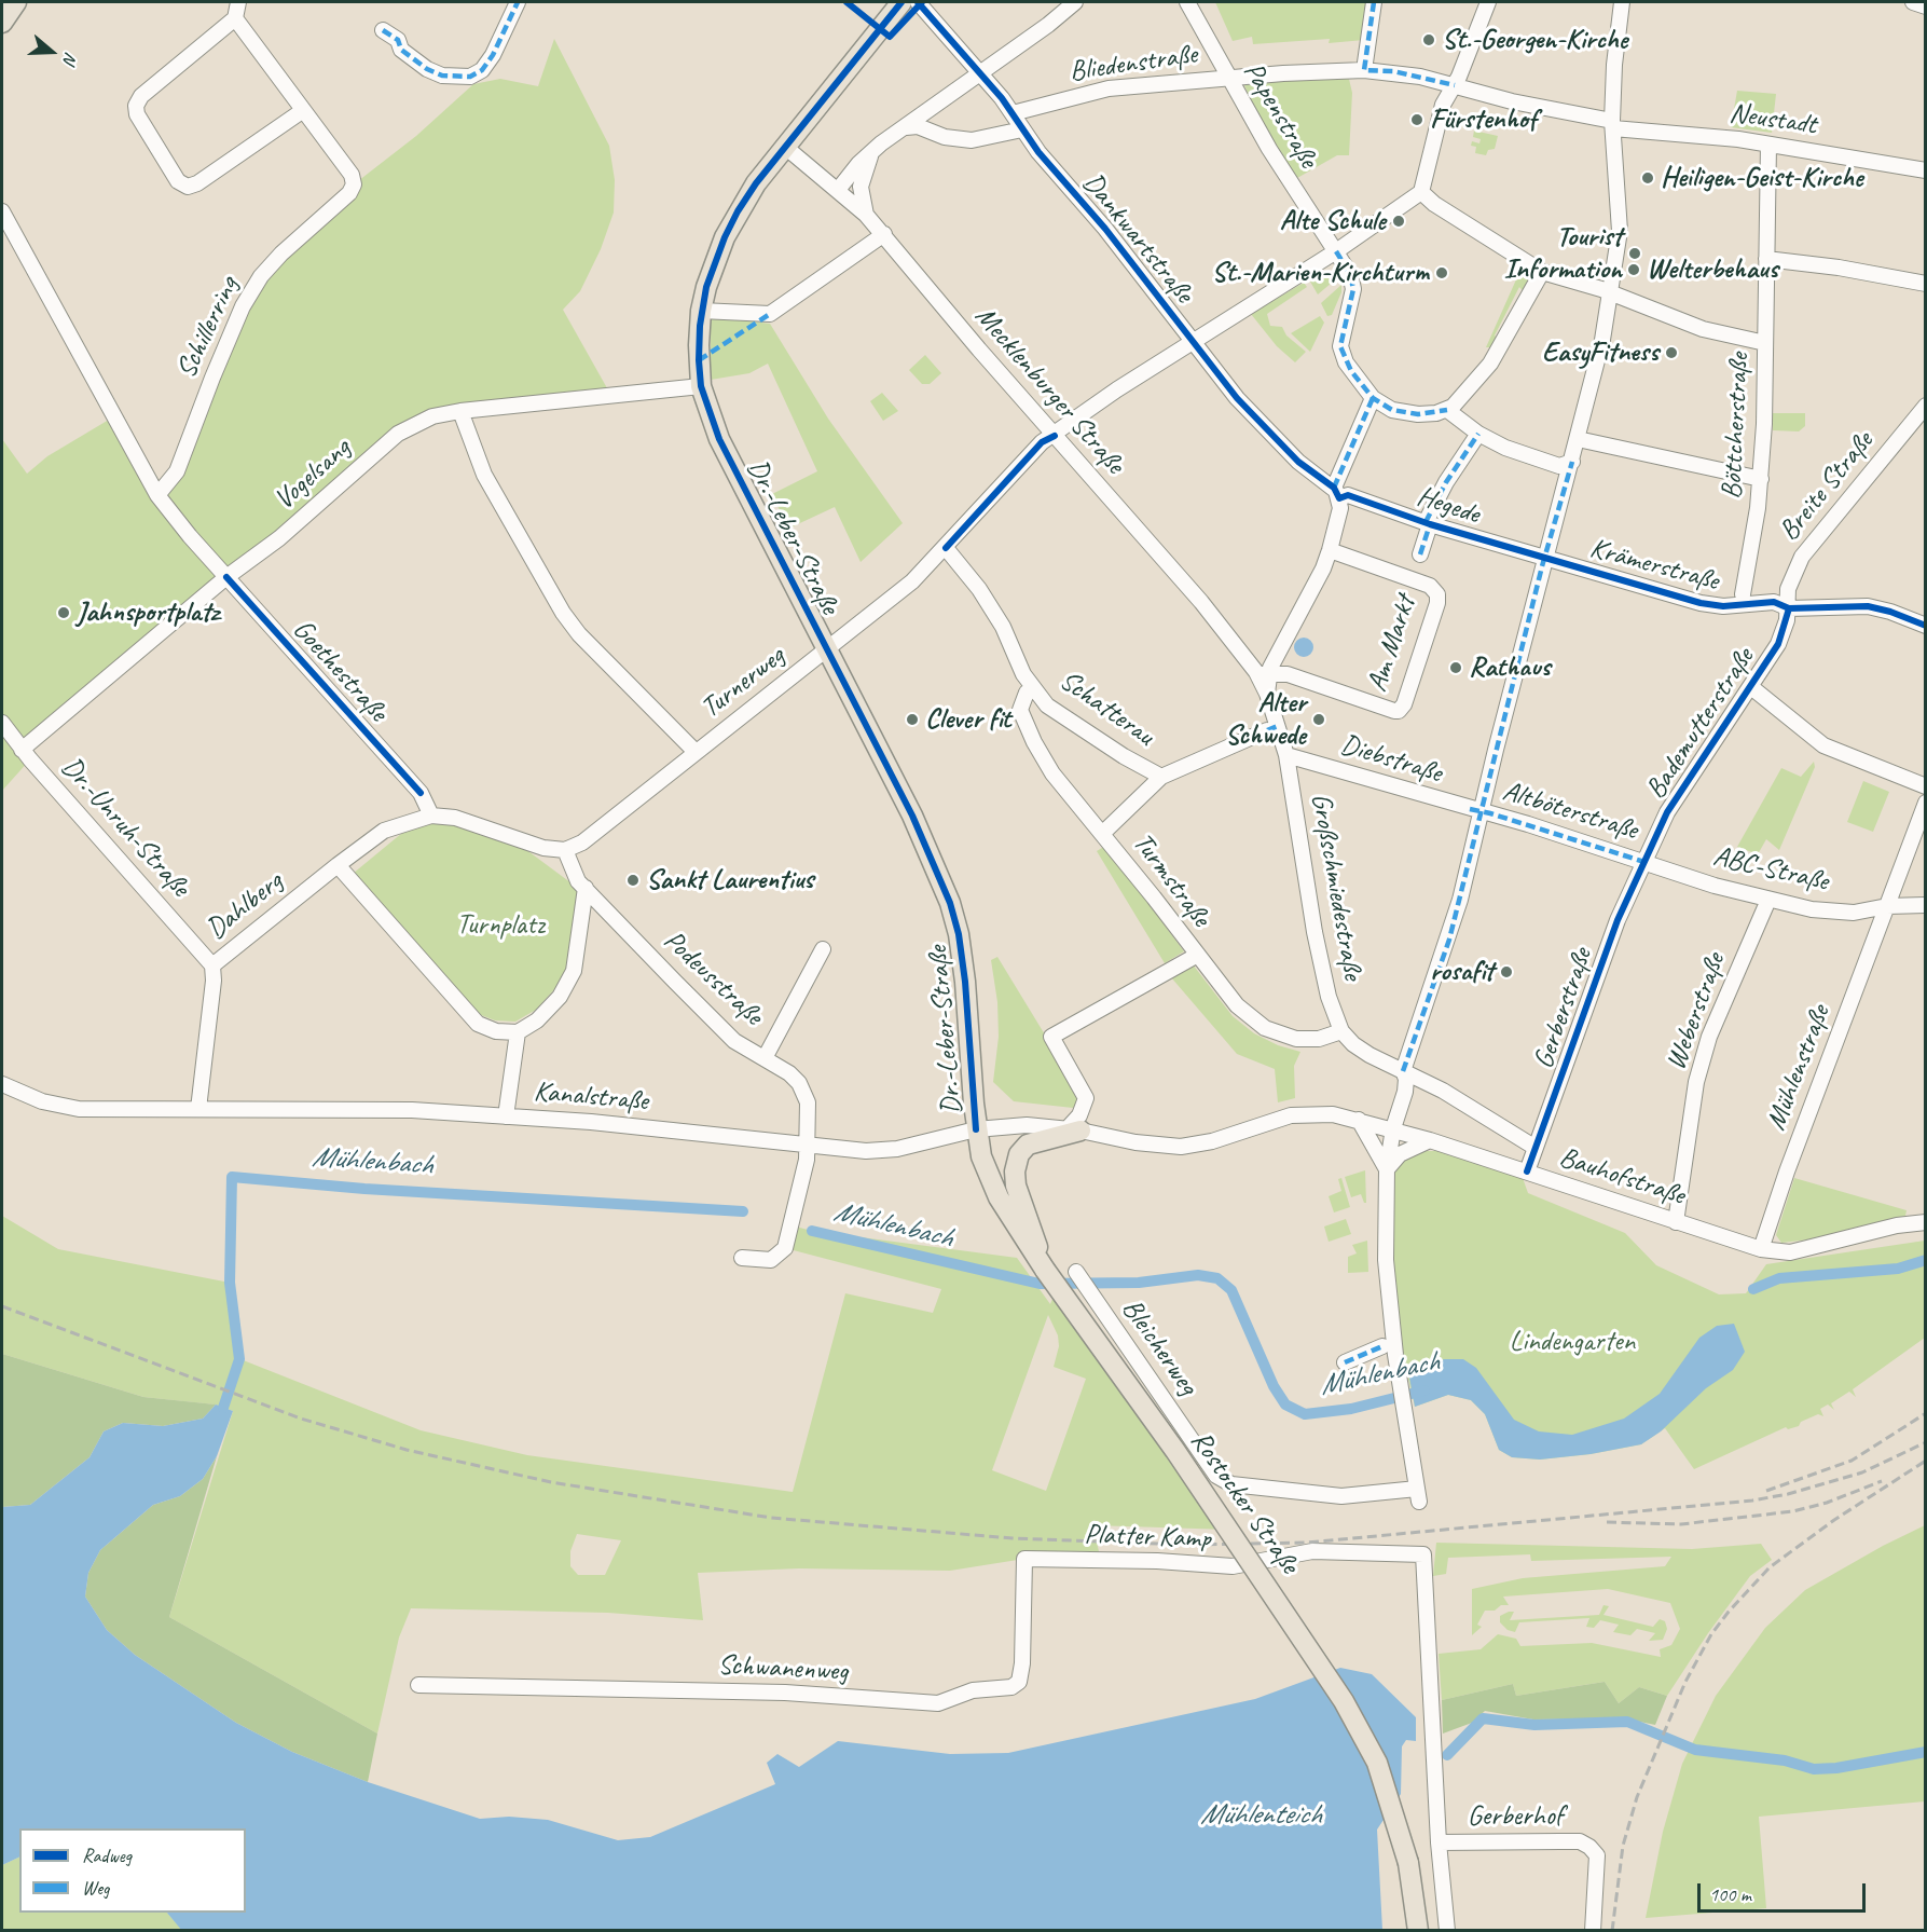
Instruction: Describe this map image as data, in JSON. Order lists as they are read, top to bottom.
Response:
{
  "streets": {
    "main road": ["Dr.-Leber-Straße", "Rostocker Straße"],
    "street": [
      "Bliedenstraße",
      "Papenstraße",
      "Neustadt",
      "Dankwartstraße",
      "Schillerring",
      "Mecklenburger Straße",
      "Böttcherstraße",
      "Vogelsang",
      "Breite Straße",
      "Hegede",
      "Krämerstraße",
      "Am Markt",
      "Goethestraße",
      "Turnerweg",
      "Schatterau",
      "Bademutterstraße",
      "Diebstraße",
      "Altböterstraße",
      "Dr.-Unruh-Straße",
      "ABC-Straße",
      "Turmstraße",
      "Großschmiedestraße",
      "Dahlberg",
      "Podeusstraße",
      "Gerberstraße",
      "Weberstraße",
      "Mühlenstraße",
      "Kanalstraße",
      "Bauhofstraße",
      "Bleicherweg",
      "Platter Kamp",
      "Schwanenweg",
      "Gerberhof"
    ]
  },
  "crossings": [
    ["Bliedenstraße", "Papenstraße"],
    ["Bliedenstraße", "Neustadt"],
    ["Bliedenstraße", "Dankwartstraße"],
    ["Papenstraße", "Turnerweg"],
    ["Neustadt", "Böttcherstraße"],
    ["Dankwartstraße", "Hegede"],
    ["Dankwartstraße", "Turnerweg"],
    ["Schillerring", "Goethestraße"],
    ["Mecklenburger Straße", "Dr.-Leber-Straße"],
    ["Mecklenburger Straße", "Turnerweg"],
    ["Mecklenburger Straße", "Großschmiedestraße"],
    ["Vogelsang", "Dr.-Leber-Straße"],
    ["Vogelsang", "Goethestraße"],
    ["Vogelsang", "Dr.-Unruh-Straße"],
    ["Breite Straße", "Krämerstraße"],
    ["Breite Straße", "Bademutterstraße"],
    ["Hegede", "Krämerstraße"],
    ["Dr.-Leber-Straße", "Turnerweg"],
    ["Dr.-Leber-Straße", "Kanalstraße"],
    ["Dr.-Leber-Straße", "Bauhofstraße"],
    ["Dr.-Leber-Straße", "Rostocker Straße"],
    ["Krämerstraße", "Bademutterstraße"],
    ["Goethestraße", "Dahlberg"],
    ["Turnerweg", "Schatterau"],
    ["Turnerweg", "Podeusstraße"],
    ["Schatterau", "Turmstraße"],
    ["Bademutterstraße", "Altböterstraße"],
    ["Bademutterstraße", "ABC-Straße"],
    ["Bademutterstraße", "Gerberstraße"],
    ["Diebstraße", "Altböterstraße"],
    ["Diebstraße", "Großschmiedestraße"],
    ["Altböterstraße", "ABC-Straße"],
    ["Altböterstraße", "Gerberstraße"],
    ["Dr.-Unruh-Straße", "Dahlberg"],
    ["ABC-Straße", "Gerberstraße"],
    ["ABC-Straße", "Weberstraße"],
    ["ABC-Straße", "Mühlenstraße"],
    ["Turmstraße", "Großschmiedestraße"],
    ["Dahlberg", "Kanalstraße"],
    ["Podeusstraße", "Kanalstraße"],
    ["Gerberstraße", "Bauhofstraße"],
    ["Weberstraße", "Bauhofstraße"],
    ["Mühlenstraße", "Bauhofstraße"],
    ["Kanalstraße", "Rostocker Straße"],
    ["Platter Kamp", "Schwanenweg"],
    ["Platter Kamp", "Gerberhof"]
  ],
  "water": ["Mühlenbach", "Mühlenteich"],
  "parks": ["Turnplatz", "Lindengarten"],
  "places": [
    "St.-Georgen-Kirche",
    "Fürstenhof",
    "Heiligen-Geist-Kirche",
    "Alte Schule",
    "Tourist Information",
    "Welterbehaus",
    "St.-Marien-Kirchturm",
    "EasyFitness",
    "Jahnsportplatz",
    "Rathaus",
    "Clever fit",
    "Alter Schwede",
    "Sankt Laurentius",
    "rosafit"
  ],
  "legend": ["Radweg", "Weg"],
  "scale_bar": "100 m",
  "north": "right"
}
